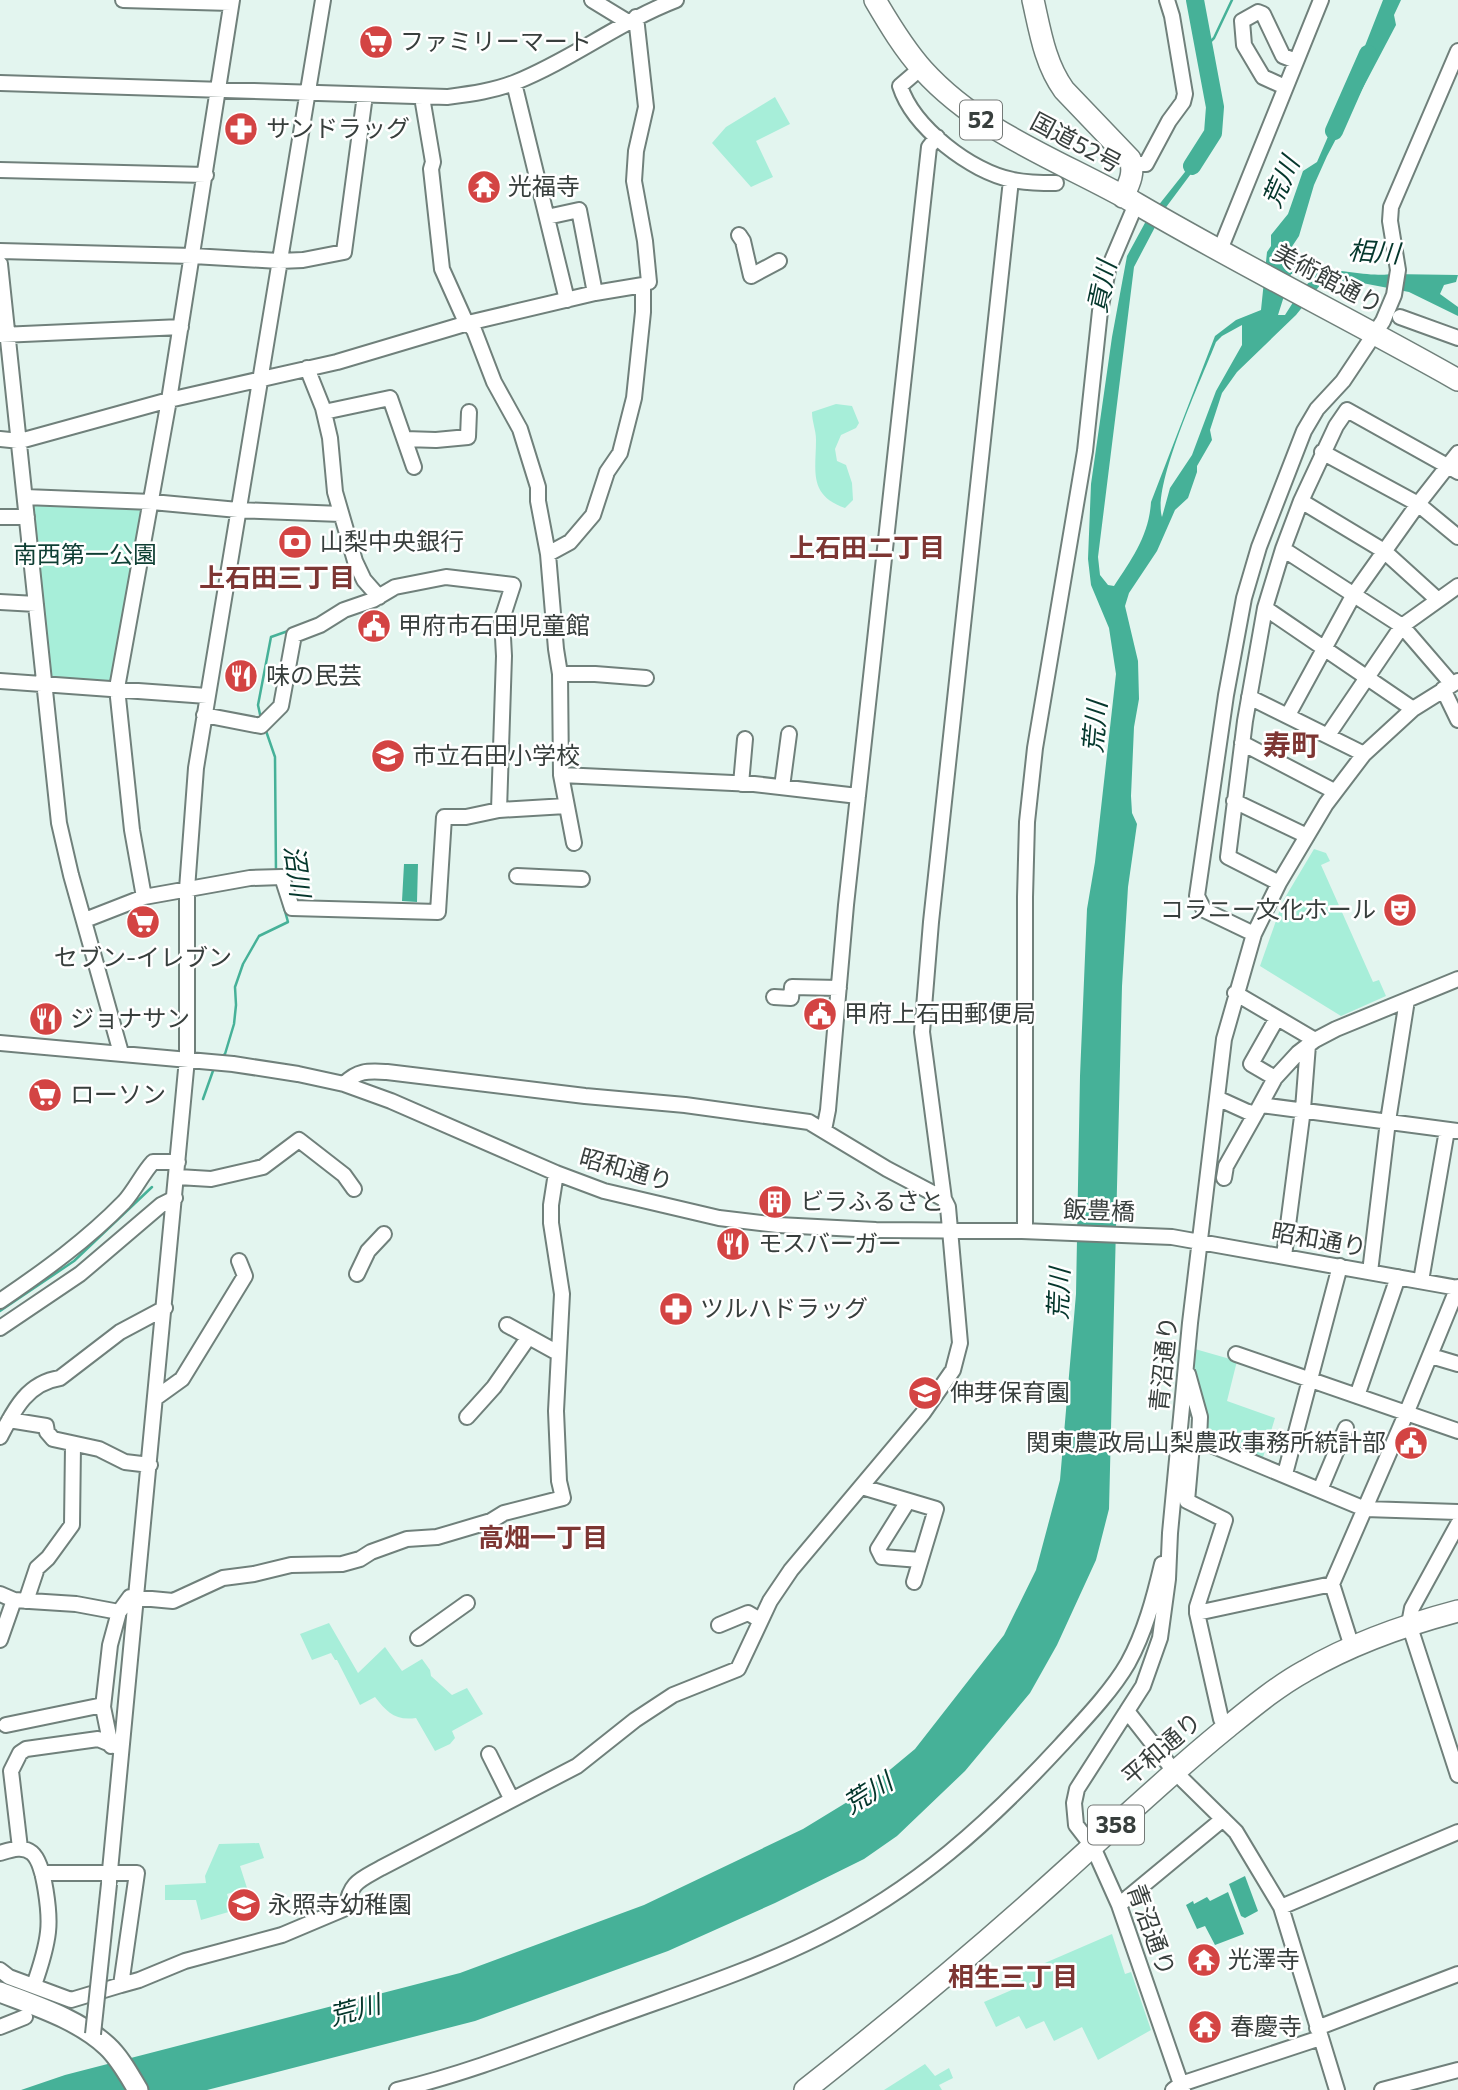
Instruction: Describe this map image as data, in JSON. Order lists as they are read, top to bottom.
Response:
{
  "streets": {
    "highway": [
      "52",
      "国道52号",
      "美術館通り",
      "平和通り",
      "358"
    ],
    "street": ["昭和通り", "飯豊橋", "青沼通り"]
  },
  "crossings": [
    ["国道52号", "美術館通り"],
    ["昭和通り", "飯豊橋"],
    ["昭和通り", "青沼通り"],
    ["青沼通り", "平和通り"]
  ],
  "districts": [
    "上石田二丁目",
    "上石田三丁目",
    "寿町",
    "高畑一丁目",
    "相生三丁目"
  ],
  "water": [
    "荒川",
    "相川",
    "貢川",
    "沼川"
  ],
  "parks": ["南西第一公園"],
  "places": {
    "supermarket": ["ファミリーマート", "セブン-イレブン", "ローソン"],
    "pharmacy": ["サンドラッグ", "ツルハドラッグ"],
    "temple": ["光福寺", "光澤寺", "春慶寺"],
    "bank": ["山梨中央銀行"],
    "public building": ["甲府市石田児童館", "甲府上石田郵便局", "関東農政局山梨農政事務所統計部"],
    "restaurant": ["味の民芸", "ジョナサン", "モスバーガー"],
    "school or university": ["市立石田小学校", "伸芽保育園", "永照寺幼稚園"],
    "theatre": ["コラニー文化ホール"],
    "building": ["ビラふるさと"]
  }
}
